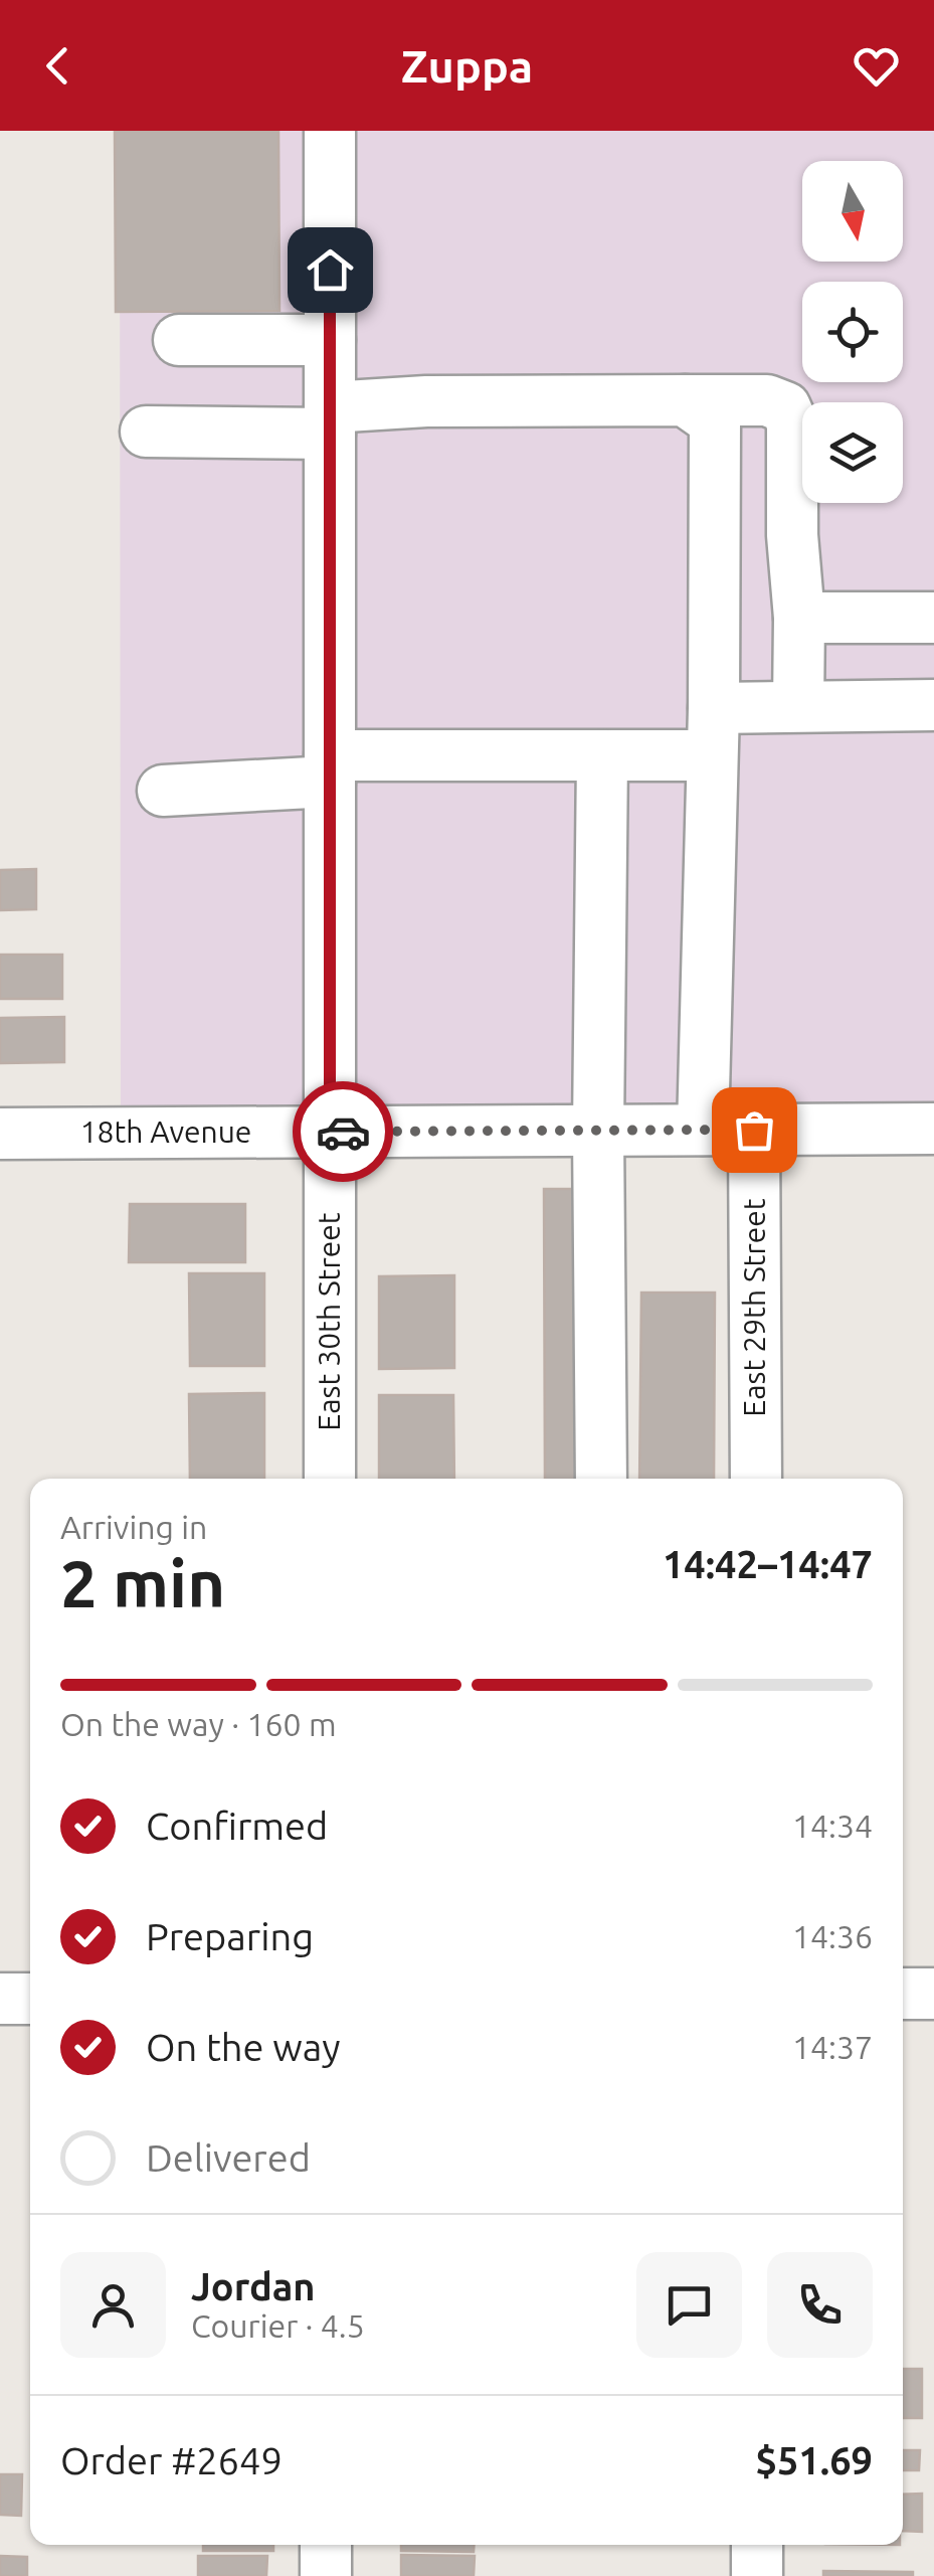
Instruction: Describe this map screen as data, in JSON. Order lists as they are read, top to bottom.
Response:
{
  "streets": {
    "street": ["18th Avenue", "East 29th Street", "East 30th Street"]
  },
  "crossings": [
    ["18th Avenue", "East 29th Street"],
    ["18th Avenue", "East 30th Street"]
  ],
  "north": "bottom",
  "page": {
    "header": "Zuppa",
    "heading": ["2 min", "Arriving in", "14:42–14:47"],
    "panel": [
      "Jordan",
      "Courier · 4.5",
      "Order #2649",
      "$51.69"
    ],
    "bar": "On the way · 160 m",
    "list": [
      ["Confirmed", "14:34"],
      ["Preparing", "14:36"],
      ["On the way", "14:37"],
      "Delivered"
    ]
  }
}
